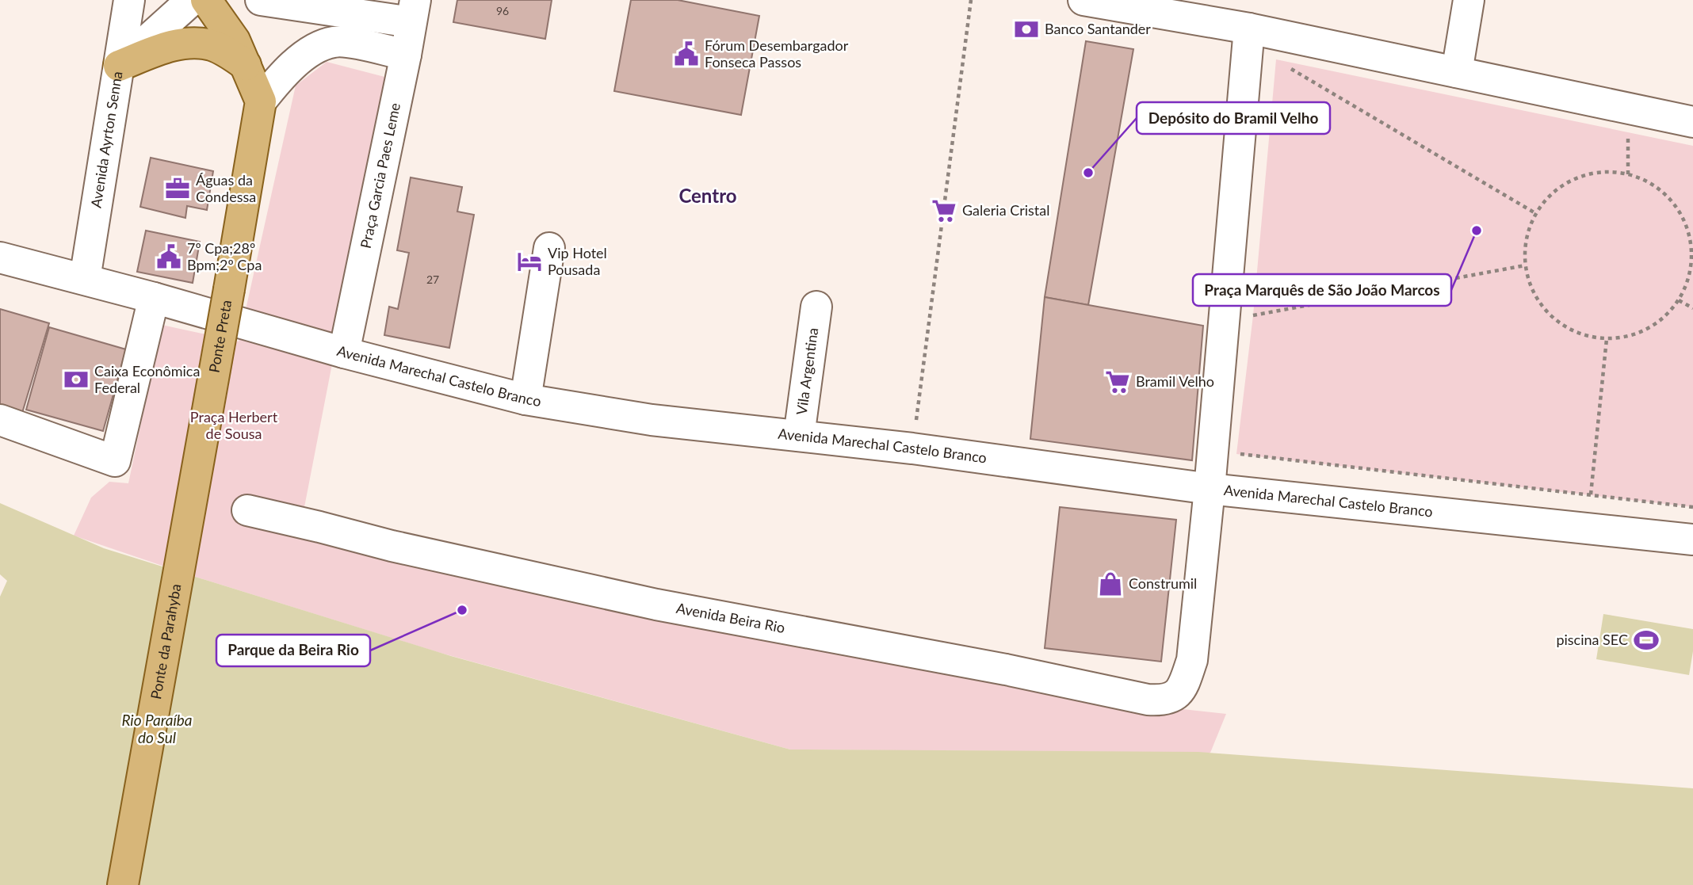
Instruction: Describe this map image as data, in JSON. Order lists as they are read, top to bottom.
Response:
{
  "streets": {
    "main road": ["Ponte Preta", "Ponte da Parahyba"],
    "street": [
      "Avenida Ayrton Senna",
      "Praça Garcia Paes Leme",
      "Vila Argentina",
      "Avenida Marechal Castelo Branco",
      "Avenida Beira Rio"
    ]
  },
  "crossings": [
    ["Avenida Ayrton Senna", "Avenida Marechal Castelo Branco"],
    ["Praça Garcia Paes Leme", "Avenida Marechal Castelo Branco"],
    ["Ponte Preta", "Ponte da Parahyba"],
    ["Vila Argentina", "Avenida Marechal Castelo Branco"],
    ["Avenida Marechal Castelo Branco", "Avenida Beira Rio"]
  ],
  "districts": ["Centro"],
  "water": ["Rio Paraíba do Sul"],
  "parks": ["Praça Herbert de Sousa"],
  "places": {
    "bank": ["Banco Santander", "Caixa Econômica Federal"],
    "public building": ["Fórum Desembargador Fonseca Passos", "7º Cpa;28º Bpm;2º Cpa"],
    "other": ["Depósito do Bramil Velho", "Praça Marquês de São João Marcos", "Parque da Beira Rio"],
    "office": ["Águas da Condessa"],
    "supermarket": ["Galeria Cristal", "Bramil Velho"],
    "hotel": ["Vip Hotel Pousada"],
    "shop": ["Construmil"],
    "sports": ["piscina SEC"]
  },
  "house_numbers": ["96", "27"]
}
